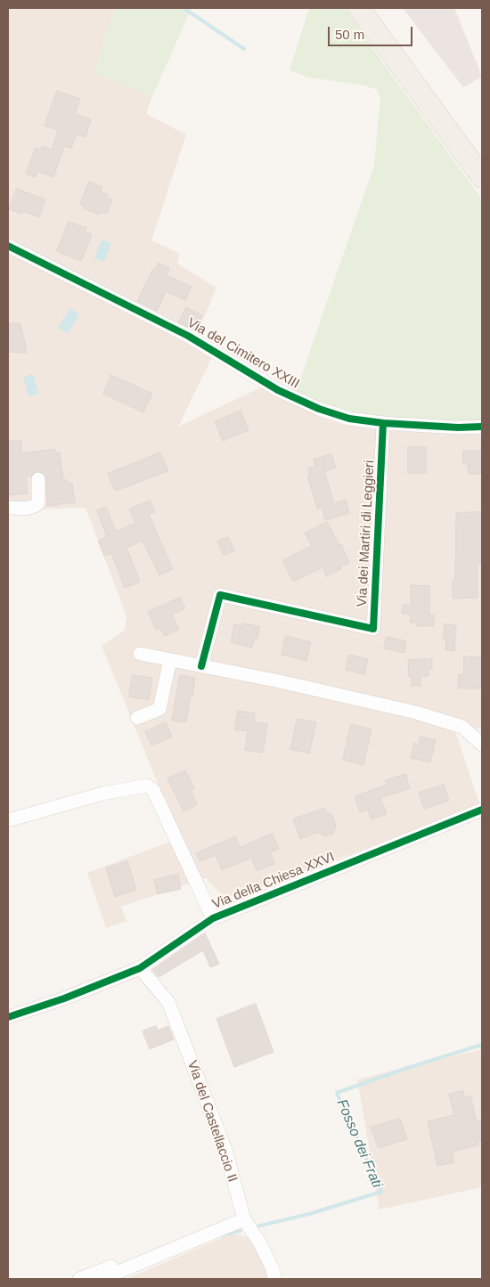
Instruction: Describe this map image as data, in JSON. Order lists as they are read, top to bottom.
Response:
{
  "streets": {
    "street": [
      "Via del Cimitero XXIII",
      "Via dei Martiri di Leggieri",
      "Via della Chiesa XXVI",
      "Via del Castellaccio II"
    ]
  },
  "crossings": [
    ["Via del Cimitero XXIII", "Via dei Martiri di Leggieri"],
    ["Via della Chiesa XXVI", "Via del Castellaccio II"]
  ],
  "water": ["Fosso dei Frati"],
  "scale_bar": "50 m"
}
